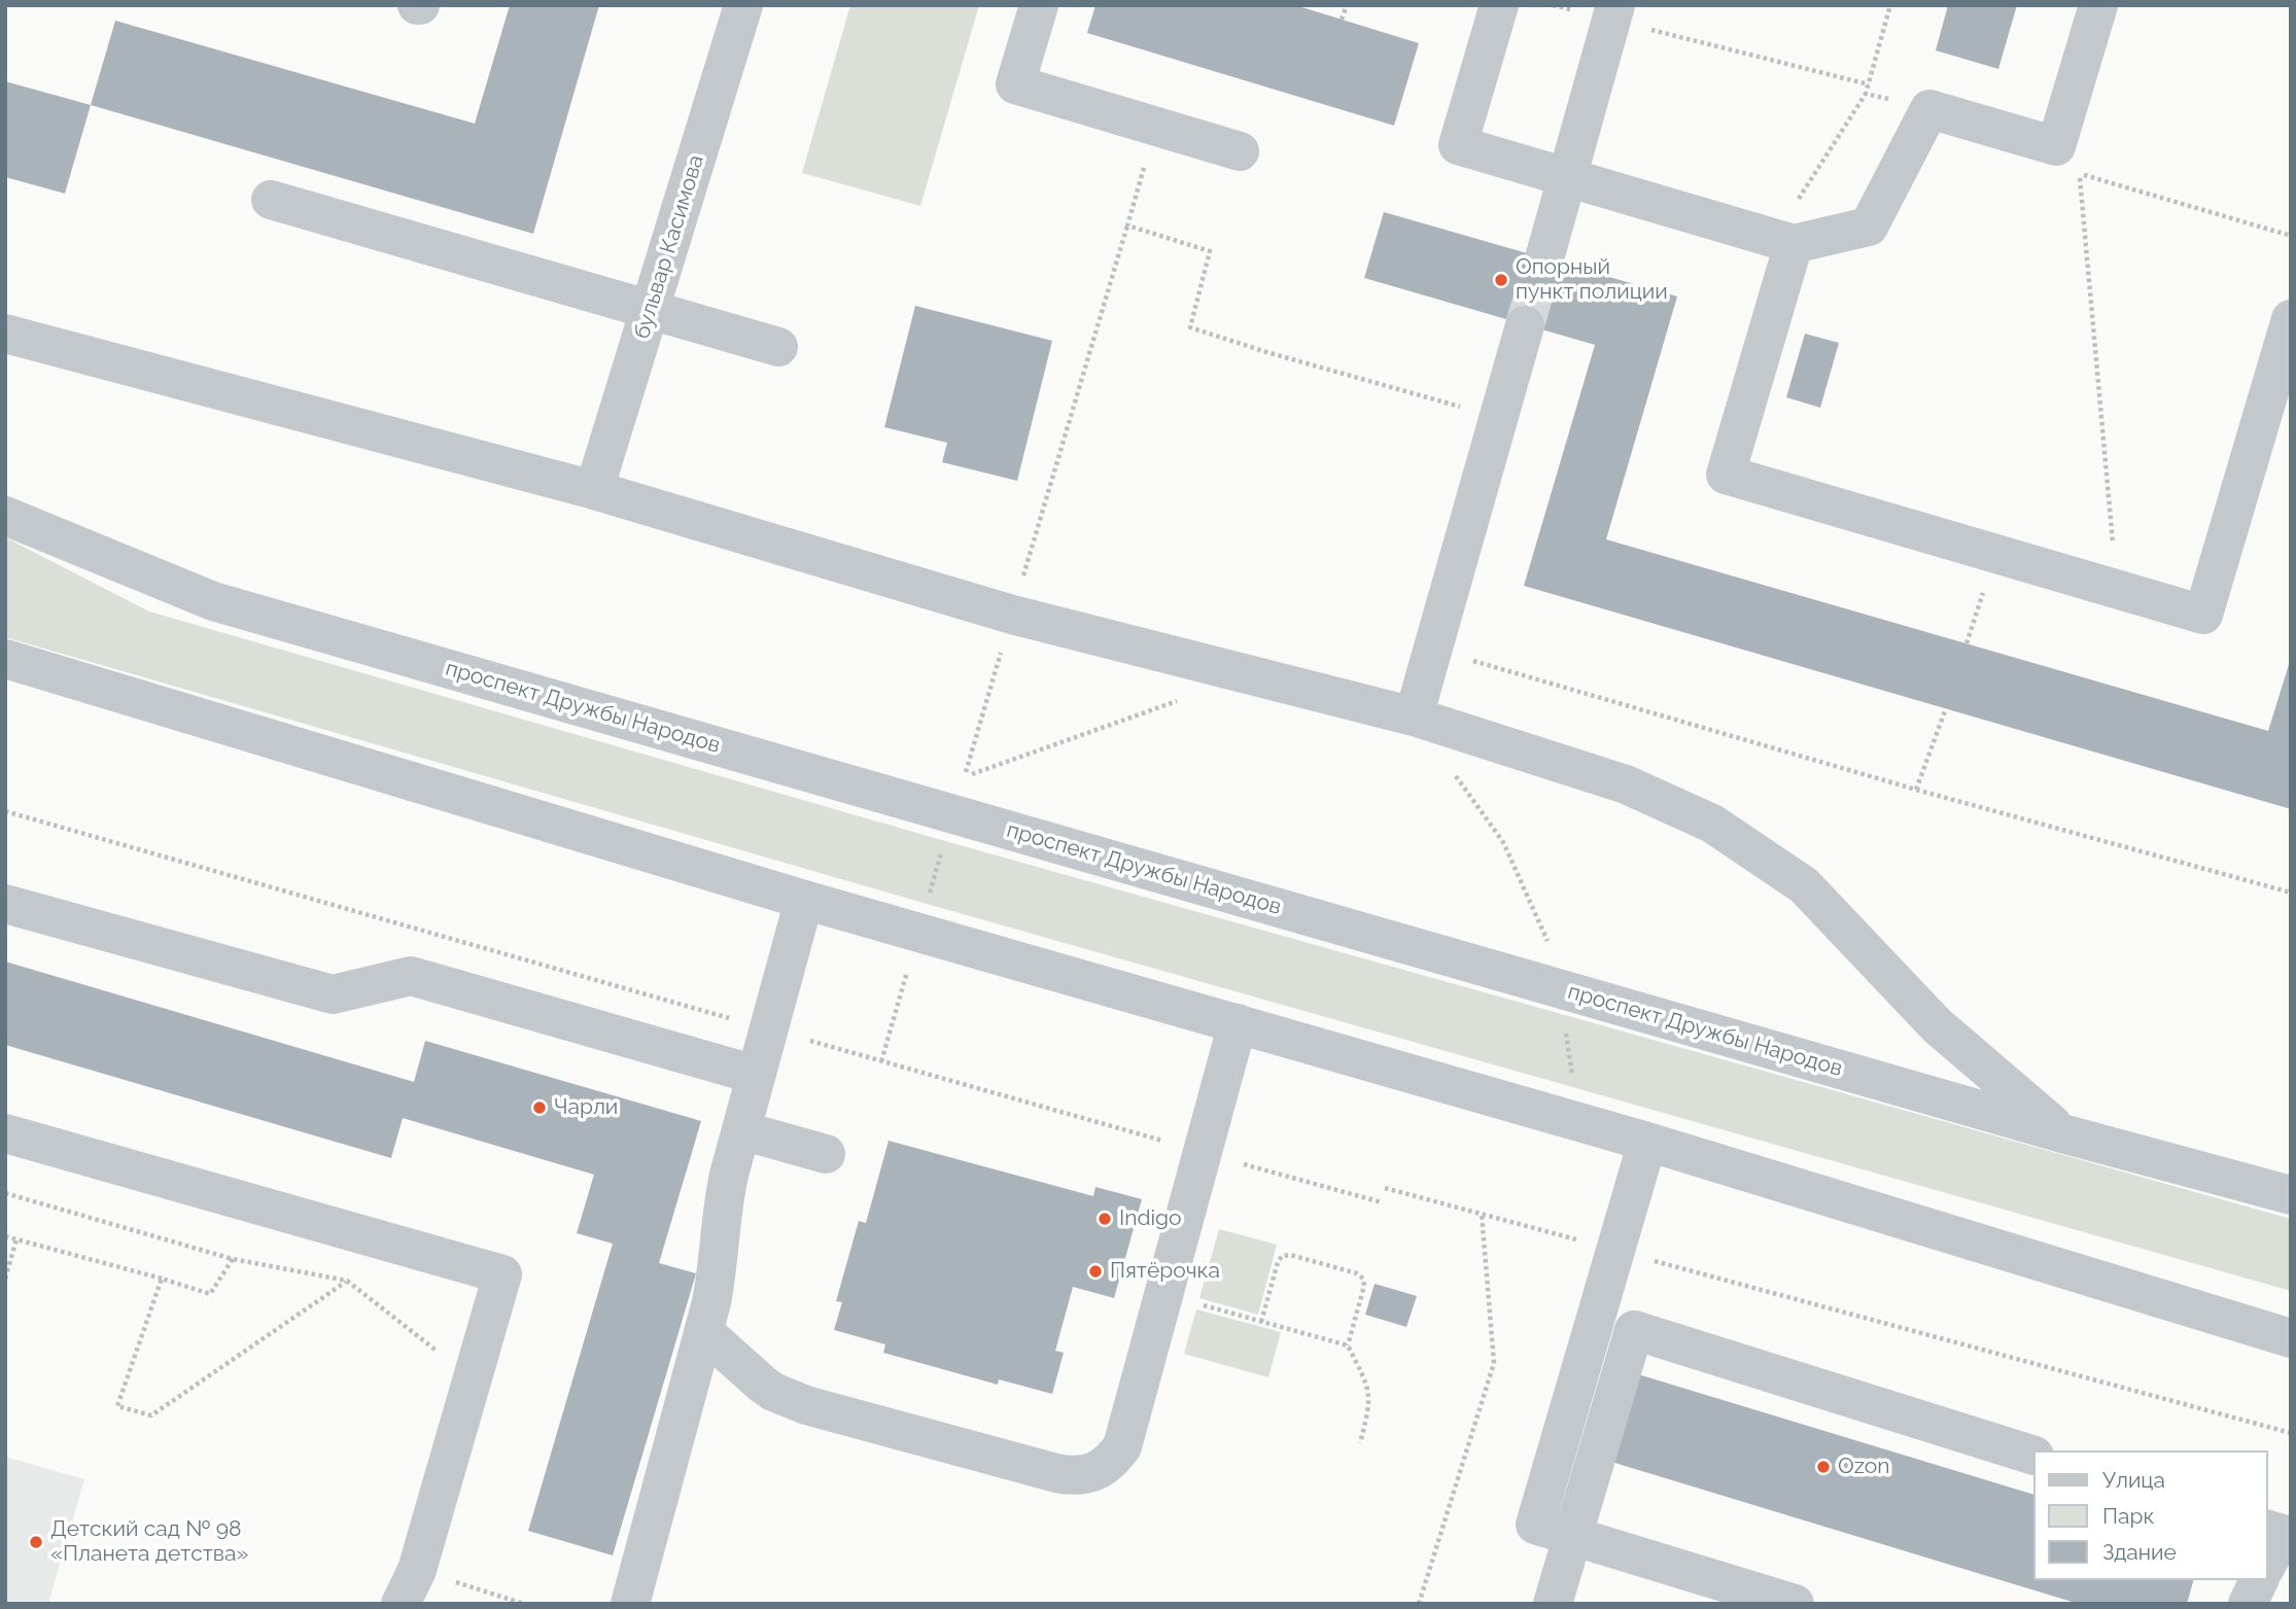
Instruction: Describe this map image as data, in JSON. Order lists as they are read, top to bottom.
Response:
{
  "streets": {
    "street": ["бульвар Касимова", "проспект Дружбы Народов"]
  },
  "places": [
    "Опорный пункт полиции",
    "Чарли",
    "Indigo",
    "Пятёрочка",
    "Ozon",
    "Детский сад № 98 «Планета детства»"
  ],
  "legend": ["Улица", "Парк", "Здание"]
}
